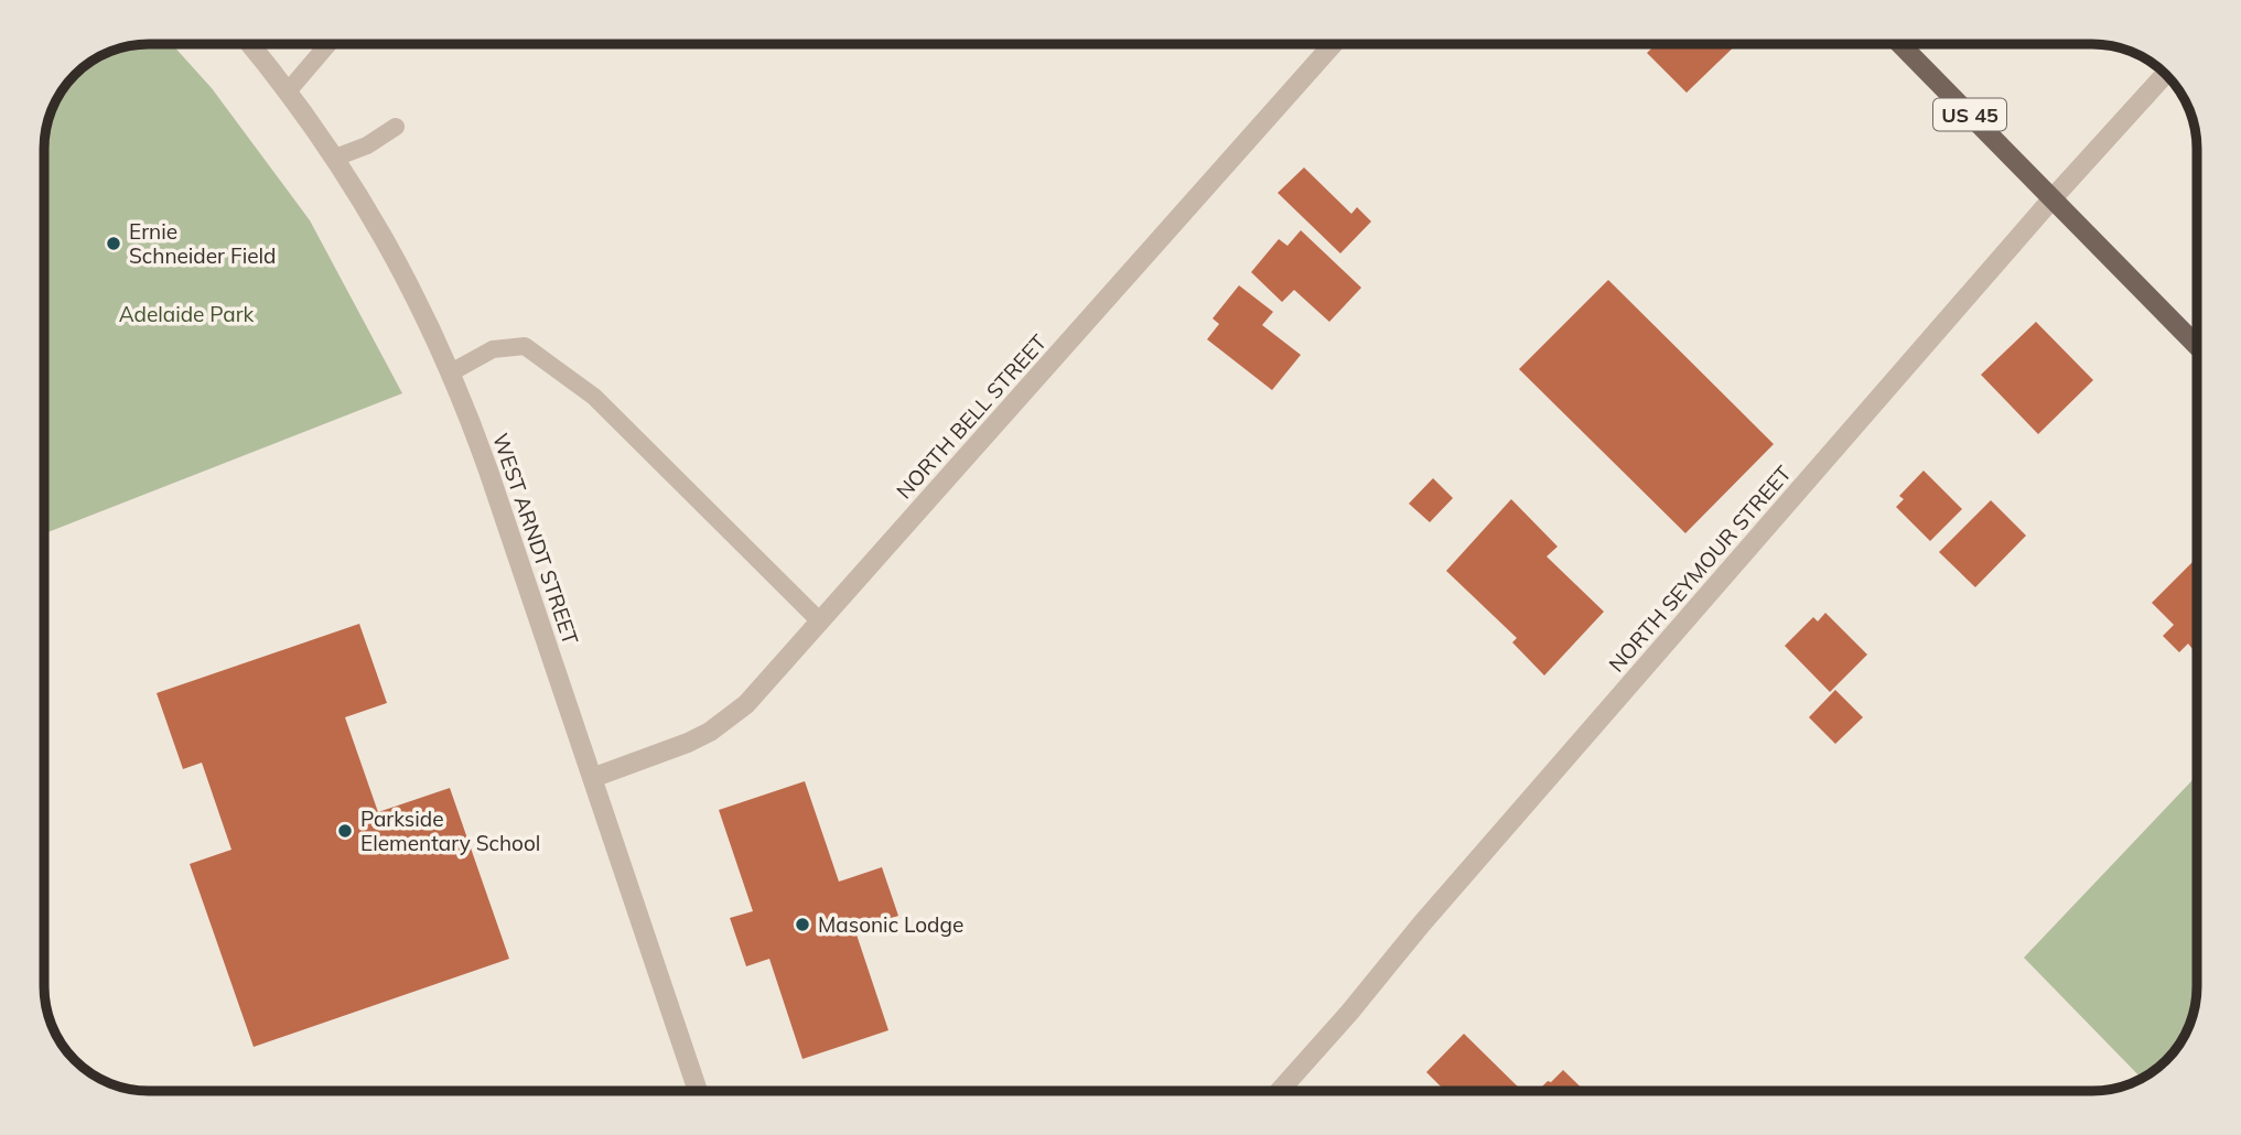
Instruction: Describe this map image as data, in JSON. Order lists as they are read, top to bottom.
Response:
{
  "streets": {
    "main road": ["US 45"],
    "street": ["NORTH BELL STREET", "WEST ARNDT STREET", "NORTH SEYMOUR STREET"]
  },
  "crossings": [
    ["US 45", "NORTH SEYMOUR STREET"],
    ["NORTH BELL STREET", "WEST ARNDT STREET"]
  ],
  "parks": ["Adelaide Park"],
  "places": ["Ernie Schneider Field", "Parkside Elementary School", "Masonic Lodge"]
}
